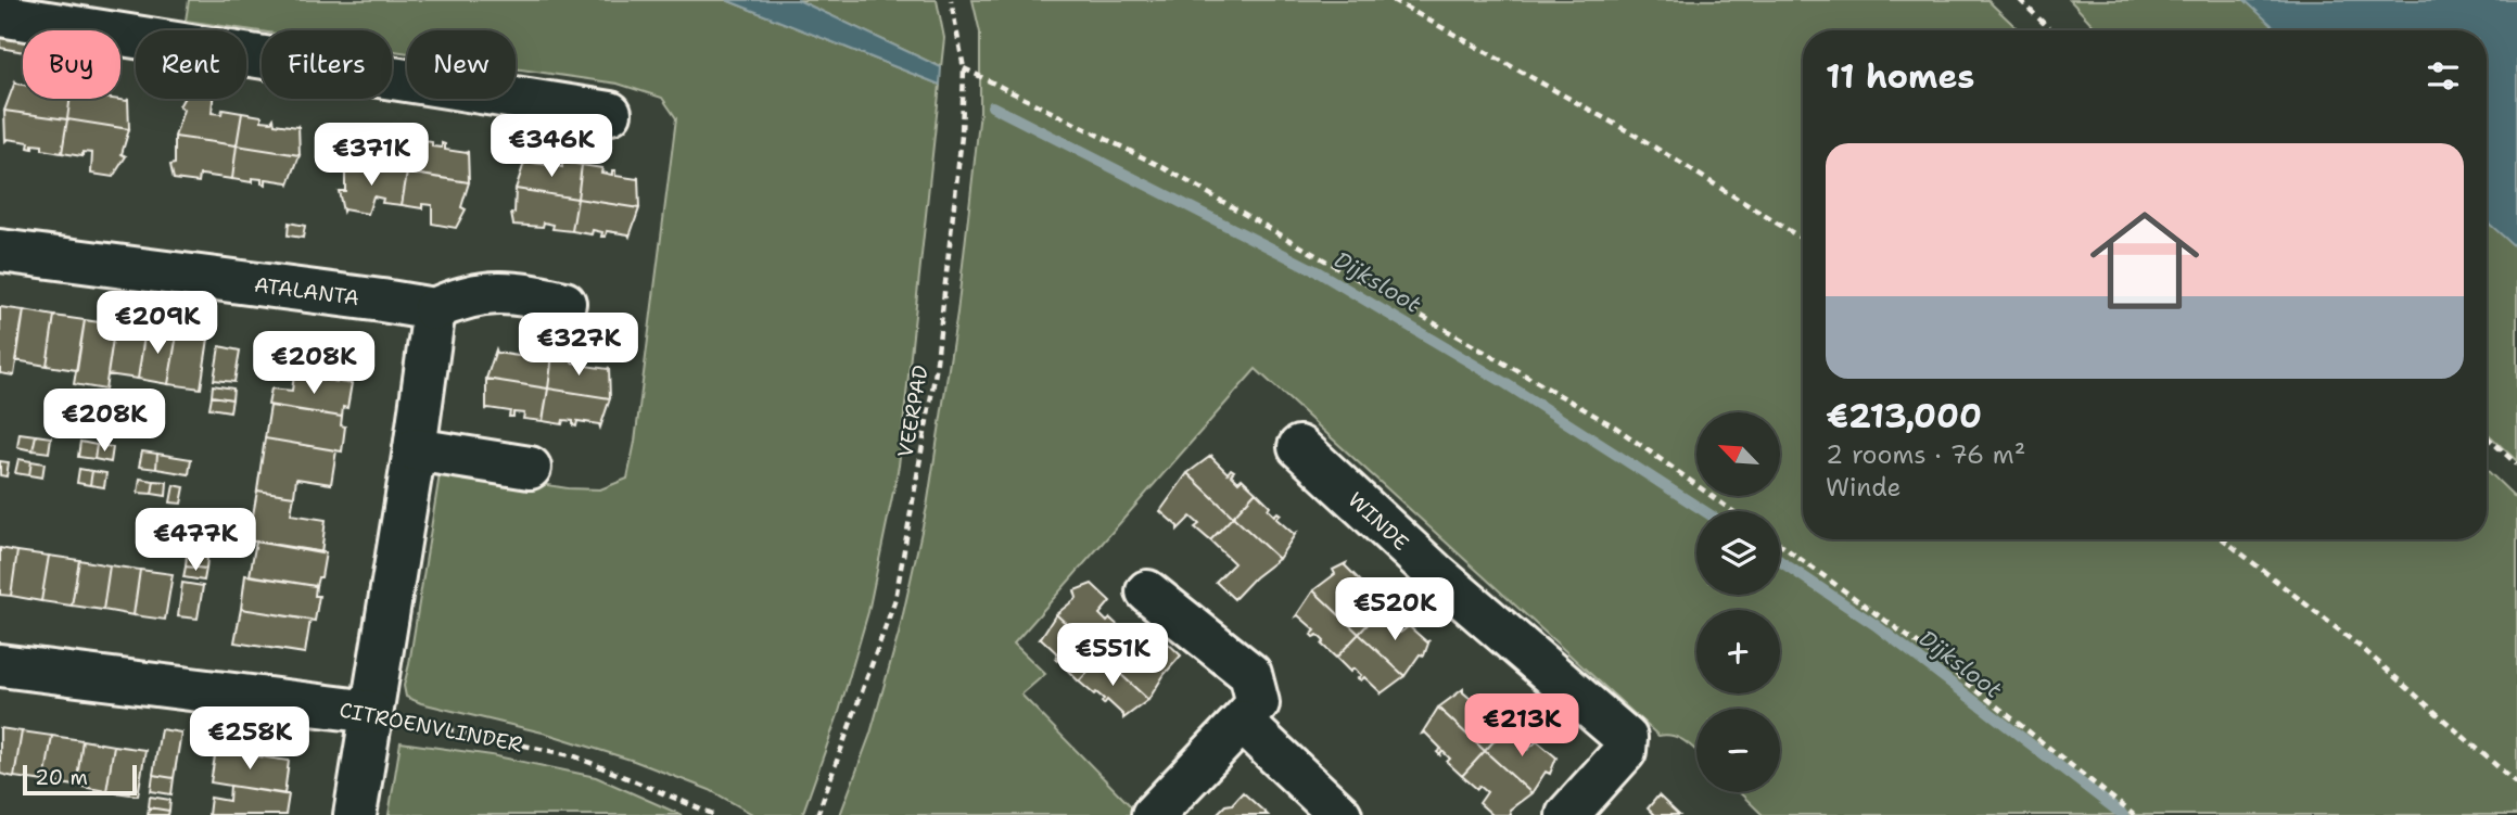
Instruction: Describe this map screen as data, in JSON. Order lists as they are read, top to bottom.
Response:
{
  "streets": {
    "street": ["ATALANTA", "WINDE", "CITROENVLINDER"],
    "path": ["VEERPAD"]
  },
  "water": ["Dijksloot"],
  "scale_bar": "20 m",
  "north": "top left",
  "page": {
    "chip": [
      "Buy",
      "Rent",
      "Filters",
      "New"
    ],
    "heading": "11 homes",
    "price": [
      "€346K",
      "€371K",
      "€209K",
      "€327K",
      "€208K",
      "€208K",
      "€477K",
      "€520K",
      "€551K",
      "€213K",
      "€258K"
    ],
    "list": [
      {
        "name": "€213,000",
        "note": "2 rooms · 76 m² · Winde"
      }
    ],
    "map_buttons": ["+", "−"],
    "scale": "20 m"
  }
}
